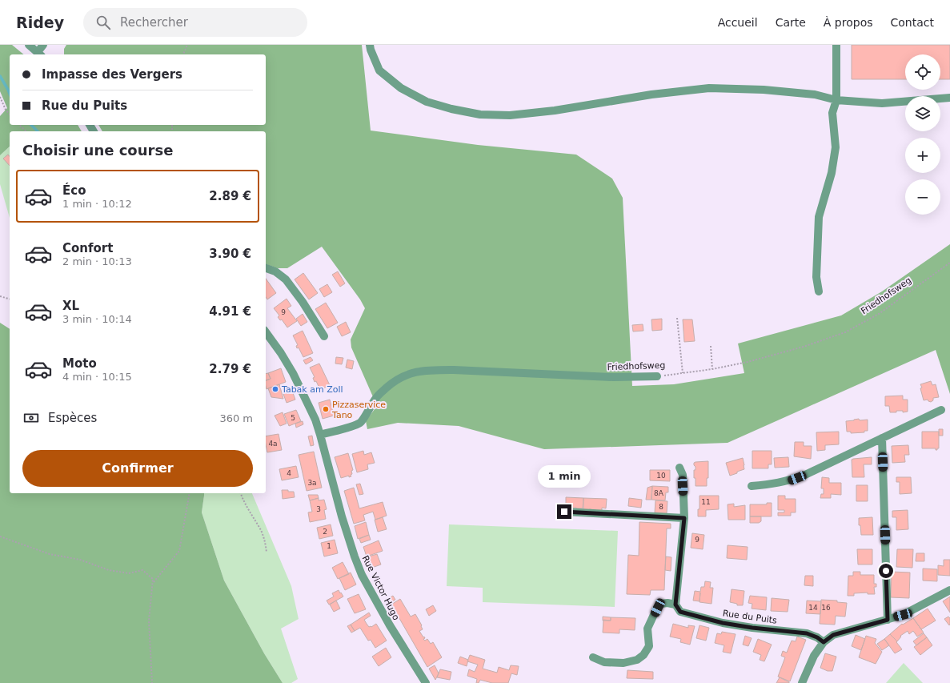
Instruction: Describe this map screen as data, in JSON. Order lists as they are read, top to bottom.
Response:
{
  "streets": {
    "street": ["Friedhofsweg", "Rue Victor Hugo", "Rue du Puits"]
  },
  "crossings": [
    ["Friedhofsweg", "Rue Victor Hugo"]
  ],
  "places": ["Tabak am Zoll", "Pizzaservice Tano"],
  "house_numbers": [
    "9",
    "5",
    "4a",
    "4",
    "10",
    "3a",
    "8A",
    "11",
    "8",
    "3",
    "2",
    "9",
    "1",
    "14",
    "16"
  ],
  "page": {
    "header": "Ridey",
    "search": "Rechercher",
    "nav": [
      "Accueil",
      "Carte",
      "À propos",
      "Contact"
    ],
    "map_buttons": ["+", "−"],
    "banner": ["Impasse des Vergers", "Rue du Puits"],
    "heading": "Choisir une course",
    "list": [
      {
        "name": "Éco",
        "note": "1 min · 10:12",
        "value": "2.89 €"
      },
      {
        "name": "Confort",
        "note": "2 min · 10:13",
        "value": "3.90 €"
      },
      {
        "name": "XL",
        "note": "3 min · 10:14",
        "value": "4.91 €"
      },
      {
        "name": "Moto",
        "note": "4 min · 10:15",
        "value": "2.79 €"
      }
    ],
    "pay": ["Espèces", "360 m"],
    "buttons": "Confirmer",
    "bubble": "1 min"
  }
}
